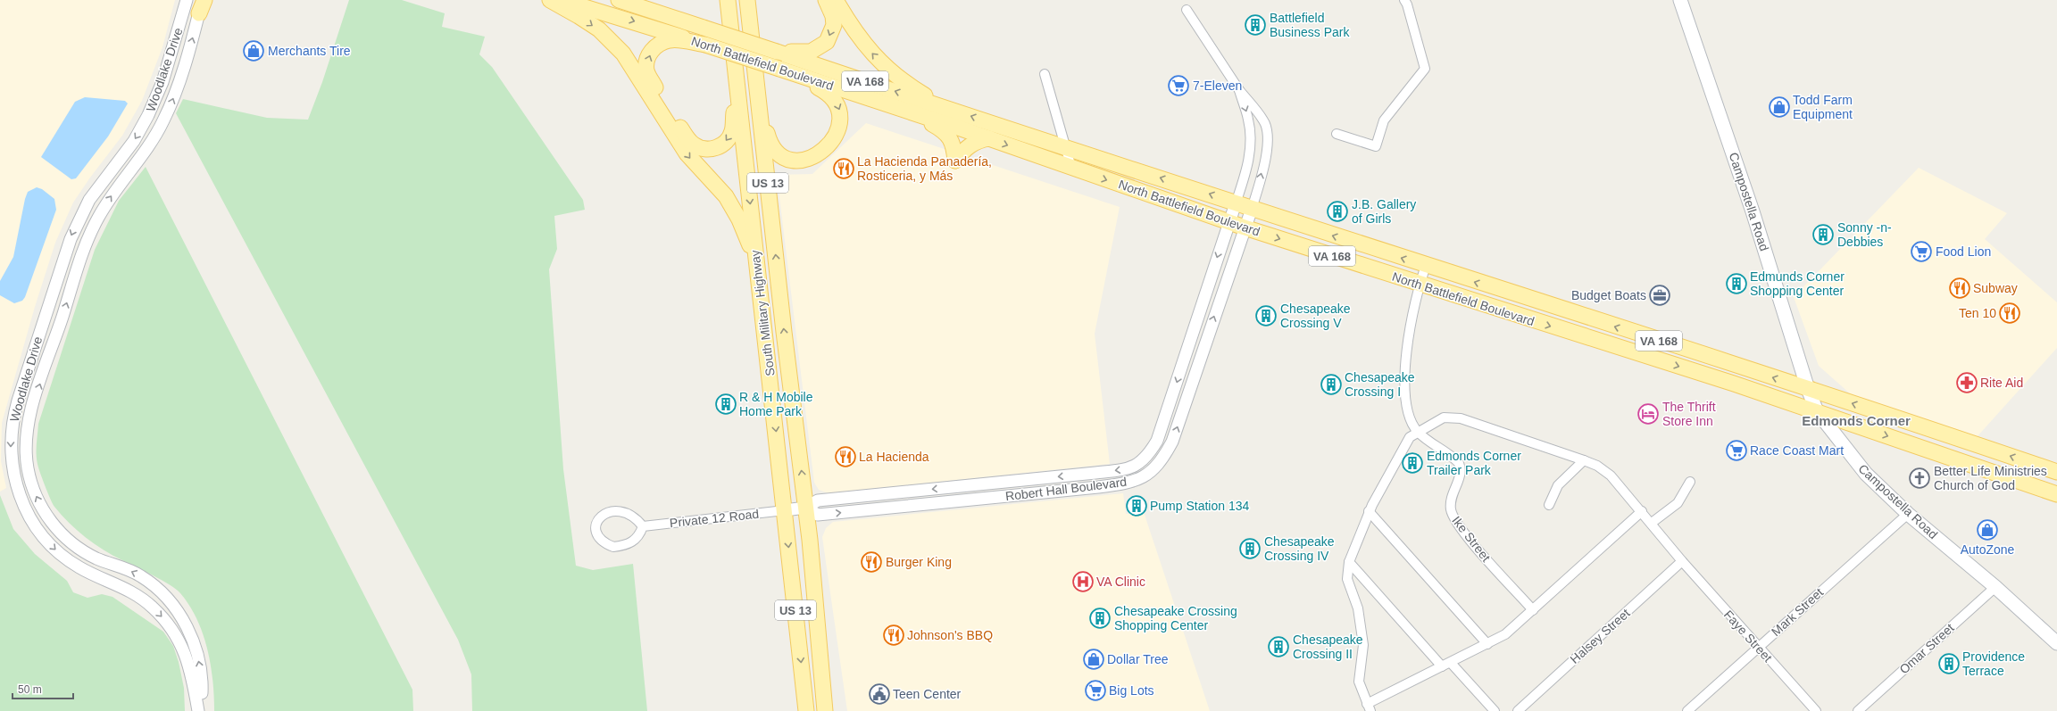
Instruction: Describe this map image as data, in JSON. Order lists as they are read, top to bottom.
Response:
{
  "streets": {
    "main road": [
      "North Battlefield Boulevard",
      "VA 168",
      "US 13",
      "Campostella Road",
      "South Military Highway"
    ],
    "street": [
      "Woodlake Drive",
      "Robert Hall Boulevard",
      "Private 12 Road",
      "Ike Street",
      "Mark Street",
      "Halsey Street",
      "Faye Street",
      "Omar Street"
    ]
  },
  "crossings": [
    ["North Battlefield Boulevard", "VA 168"],
    ["North Battlefield Boulevard", "Campostella Road"],
    ["North Battlefield Boulevard", "Robert Hall Boulevard"],
    ["VA 168", "Campostella Road"],
    ["Campostella Road", "Mark Street"],
    ["Campostella Road", "Omar Street"],
    ["South Military Highway", "Robert Hall Boulevard"],
    ["South Military Highway", "Private 12 Road"],
    ["Robert Hall Boulevard", "Private 12 Road"],
    ["Mark Street", "Faye Street"],
    ["Halsey Street", "Faye Street"]
  ],
  "districts": ["Edmonds Corner"],
  "places": {
    "building": [
      "Battlefield Business Park",
      "J.B. Gallery of Girls",
      "Sonny -n- Debbies",
      "Edmunds Corner Shopping Center",
      "Chesapeake Crossing V",
      "Chesapeake Crossing I",
      "R & H Mobile Home Park",
      "Edmonds Corner Trailer Park",
      "Pump Station 134",
      "Chesapeake Crossing IV",
      "Chesapeake Crossing Shopping Center",
      "Chesapeake Crossing II",
      "Providence Terrace"
    ],
    "shop": [
      "Merchants Tire",
      "Todd Farm Equipment",
      "AutoZone",
      "Dollar Tree"
    ],
    "supermarket": [
      "7-Eleven",
      "Food Lion",
      "Race Coast Mart",
      "Big Lots"
    ],
    "restaurant": [
      "La Hacienda Panadería, Rosticeria, y Más",
      "Subway",
      "Ten 10",
      "La Hacienda",
      "Burger King",
      "Johnson's BBQ"
    ],
    "office": ["Budget Boats"],
    "pharmacy": ["Rite Aid"],
    "hotel": ["The Thrift Store Inn"],
    "church": ["Better Life Ministries Church of God"],
    "hospital": ["VA Clinic"],
    "public building": ["Teen Center"]
  },
  "scale_bar": "50 m"
}
